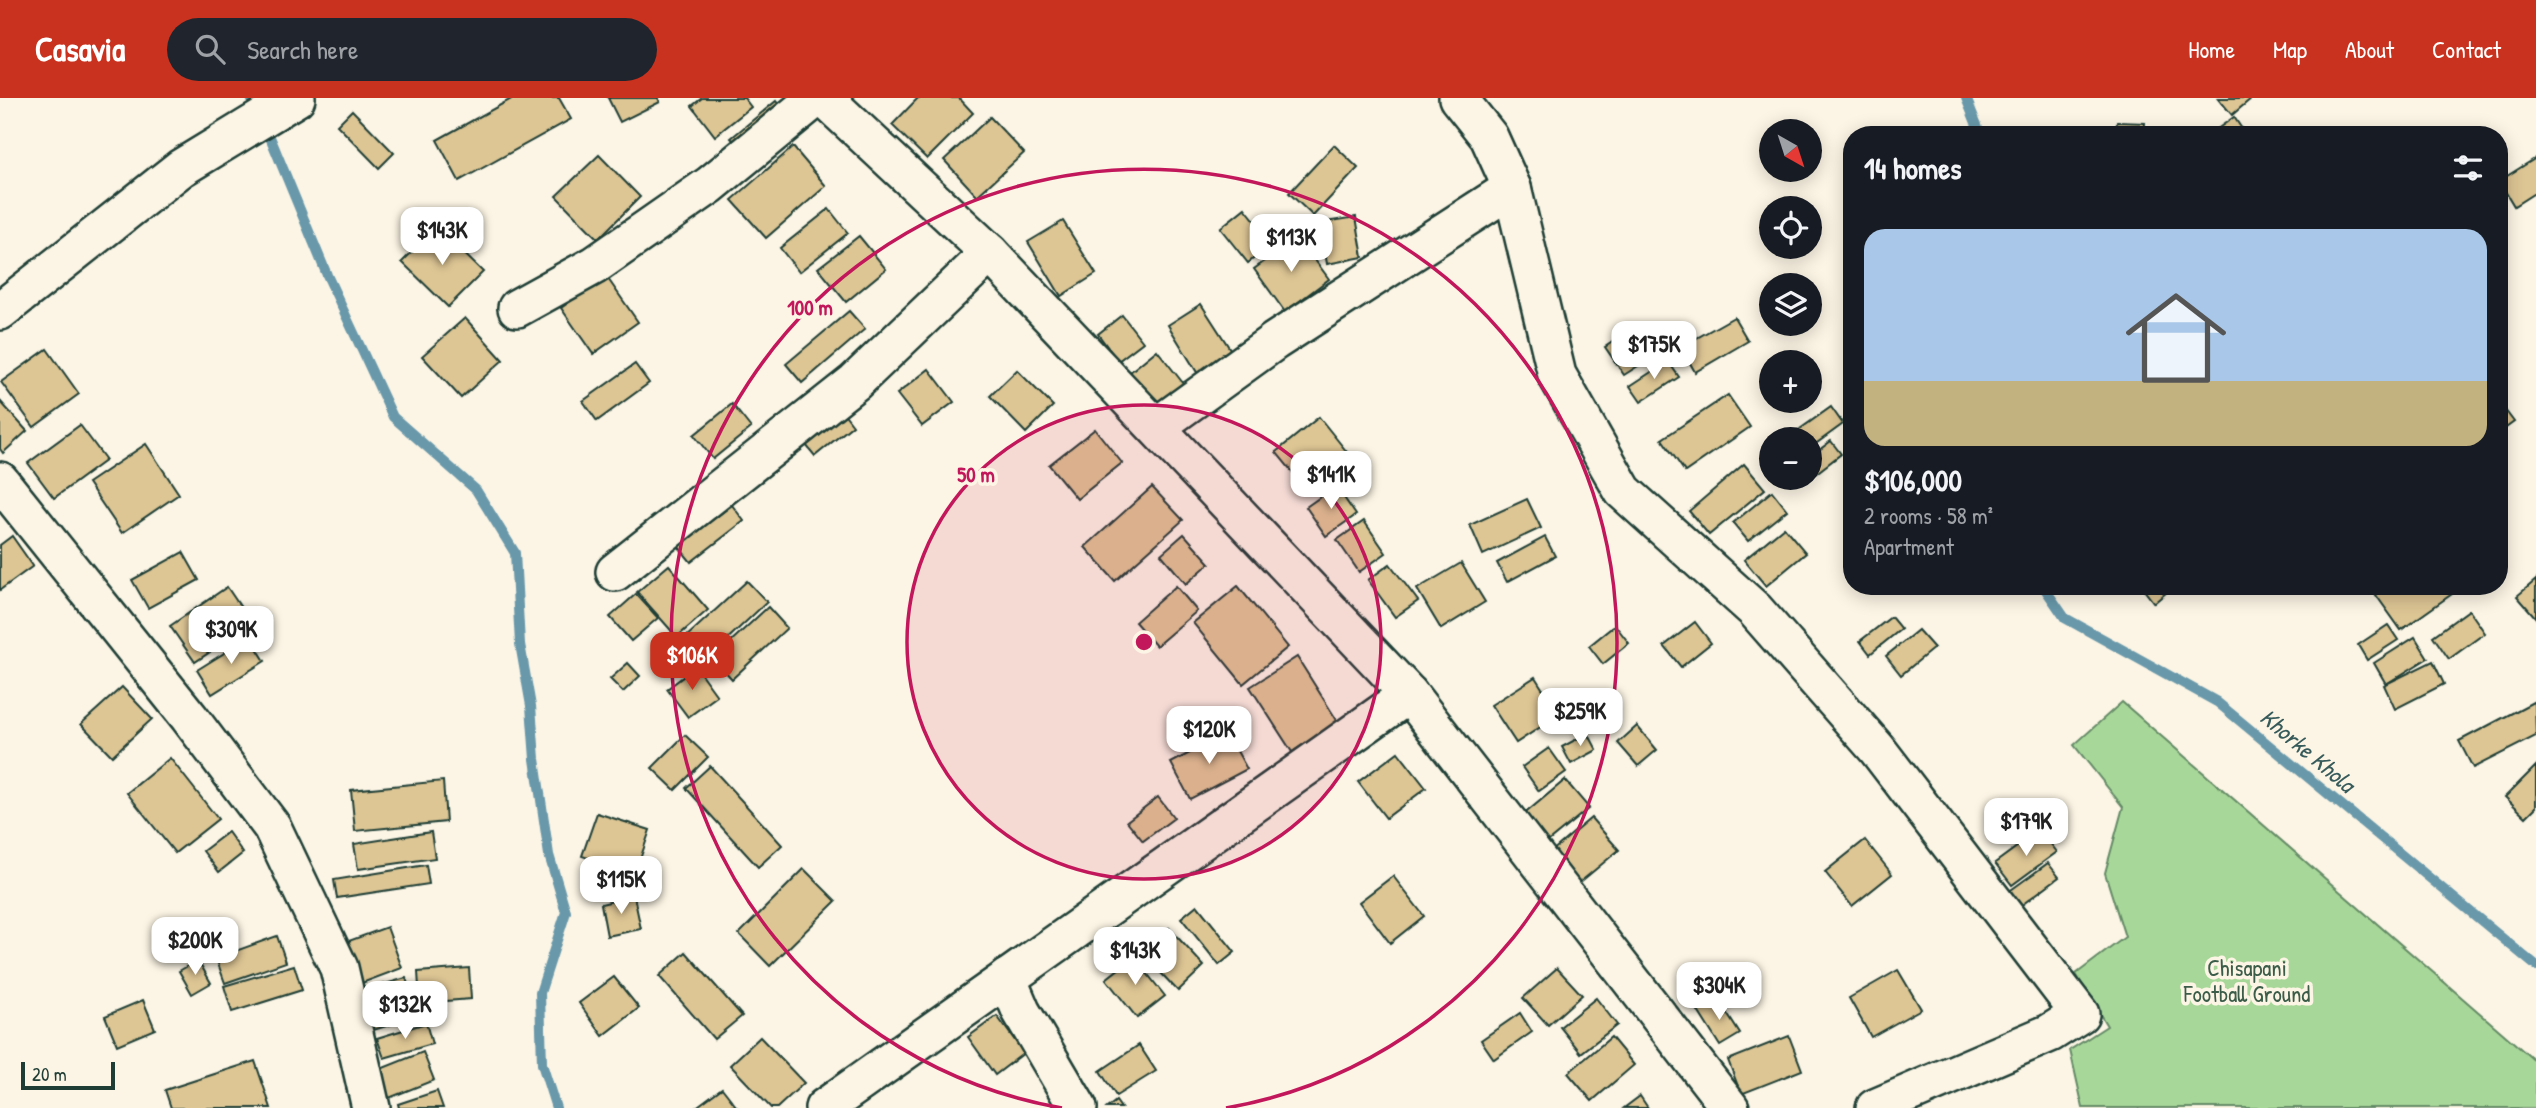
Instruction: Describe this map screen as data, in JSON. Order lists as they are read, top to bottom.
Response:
{
  "water": ["Khorke Khola"],
  "parks": ["Chisapani Football Ground"],
  "scale_bar": "20 m",
  "north": "bottom right",
  "page": {
    "header": "Casavia",
    "search": "Search here",
    "nav": [
      "Home",
      "Map",
      "About",
      "Contact"
    ],
    "map_buttons": ["+", "−"],
    "heading": "14 homes",
    "price": [
      "$143K",
      "$113K",
      "$175K",
      "$141K",
      "$309K",
      "$106K",
      "$259K",
      "$120K",
      "$179K",
      "$115K",
      "$200K",
      "$143K",
      "$304K",
      "$132K"
    ],
    "list": [
      {
        "name": "$106,000",
        "note": "2 rooms · 58 m² · Apartment"
      }
    ],
    "scale": "20 m"
  },
  "rings": ["100 m", "50 m"]
}
